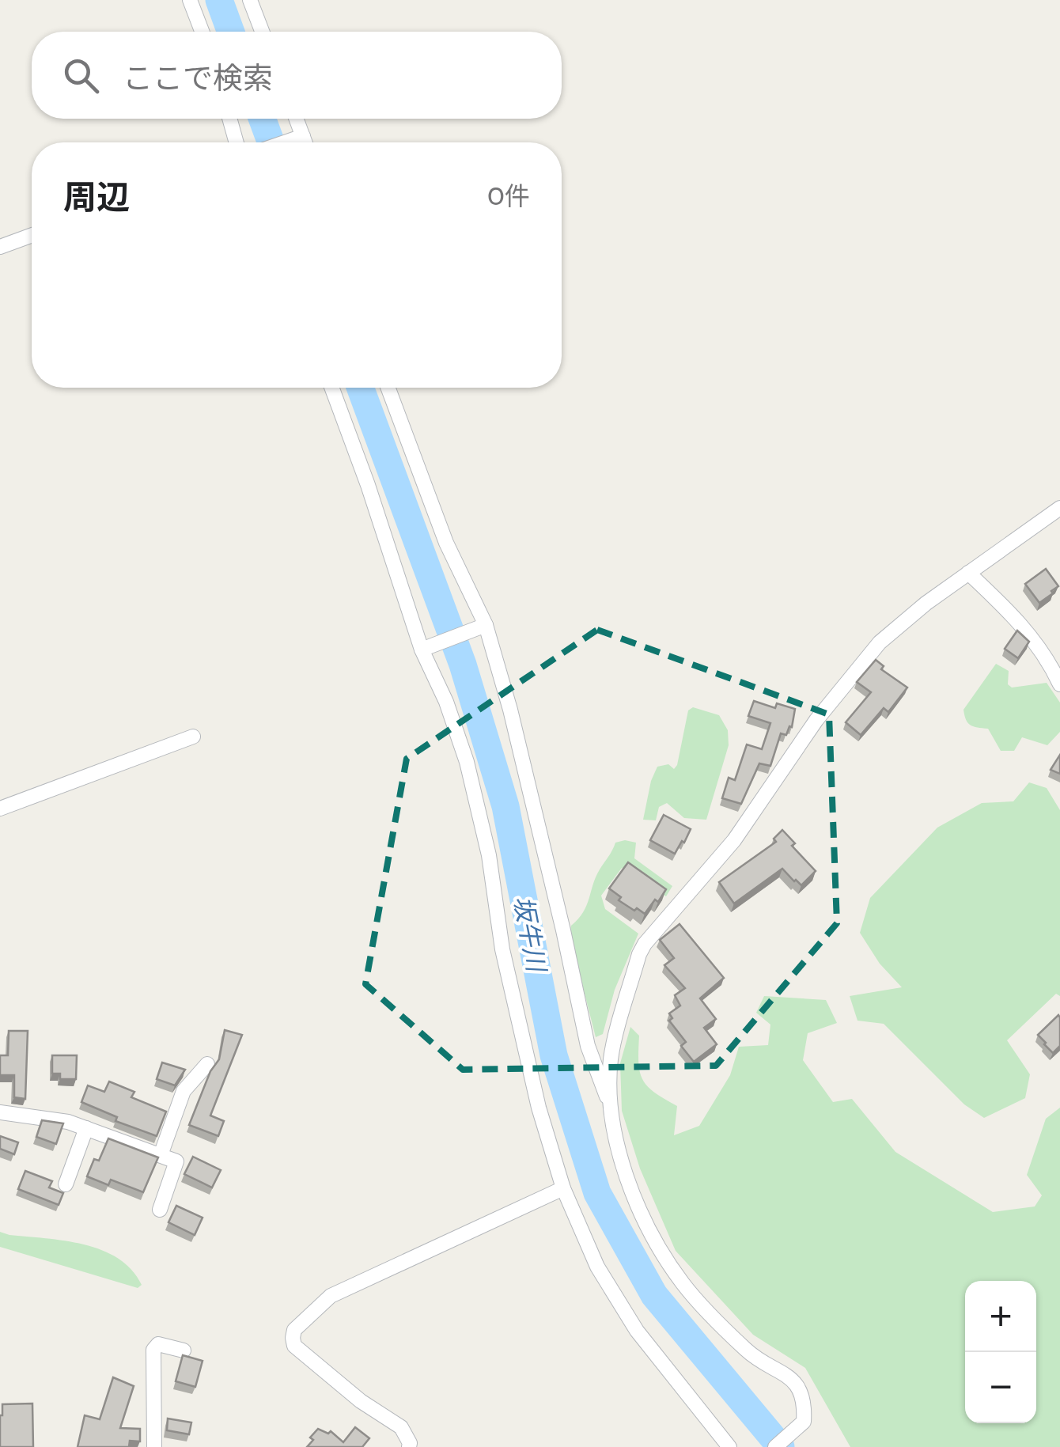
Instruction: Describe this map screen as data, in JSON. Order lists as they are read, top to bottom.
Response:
{
  "water": ["坂牛川"],
  "page": {
    "search": "ここで検索",
    "heading": ["周辺", "0件"],
    "map_buttons": ["+", "−"]
  }
}
